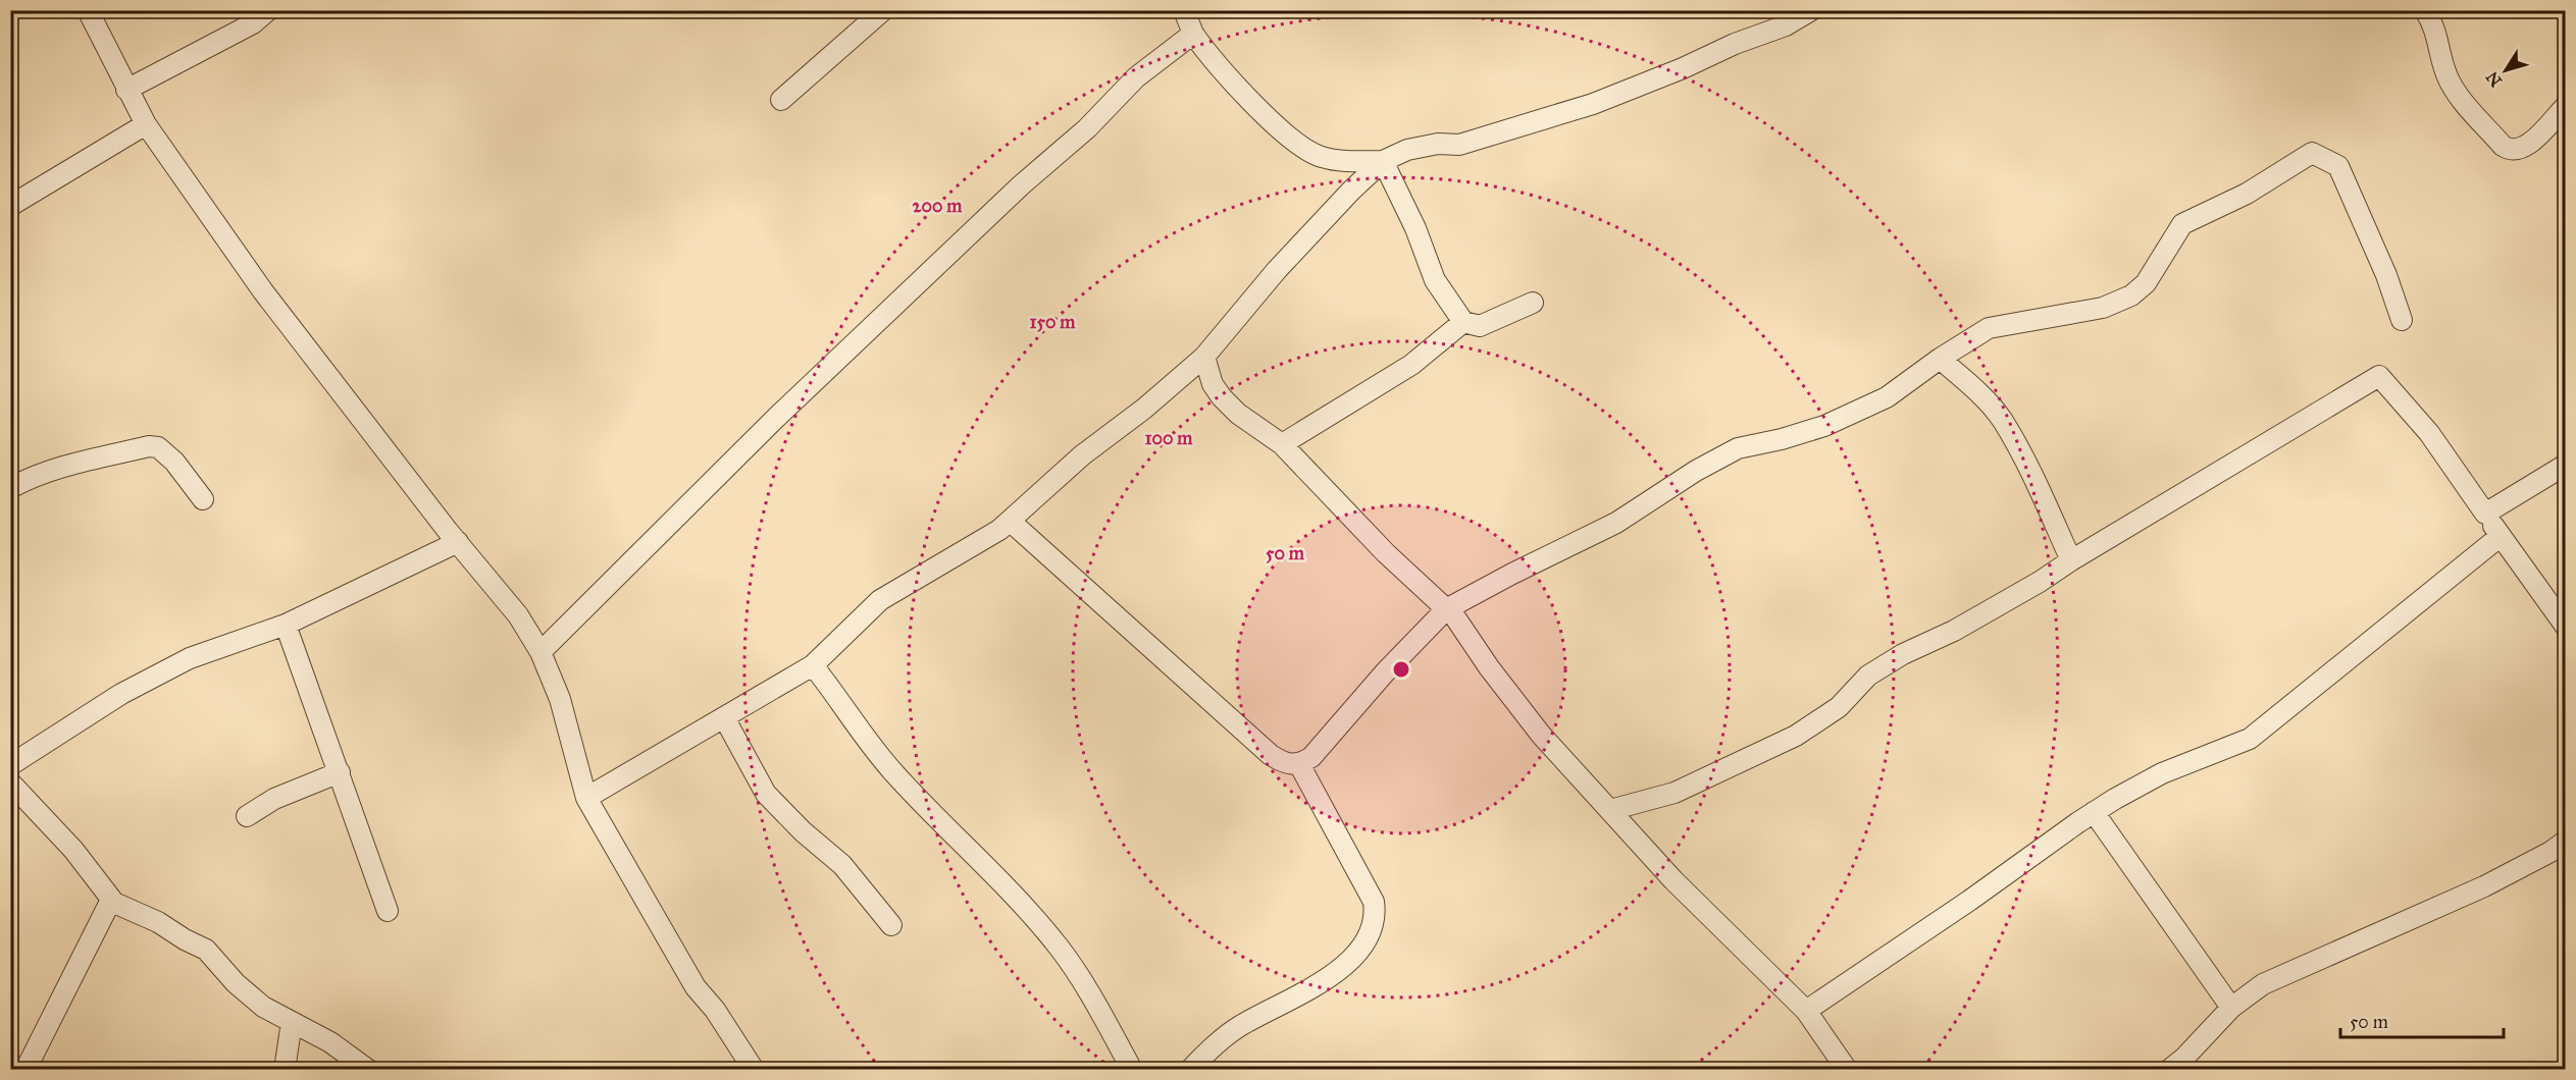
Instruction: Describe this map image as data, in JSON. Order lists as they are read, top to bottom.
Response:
{
  "scale_bar": "50 m",
  "north": "bottom left",
  "rings": [
    "200 m",
    "150 m",
    "100 m",
    "50 m"
  ]
}
